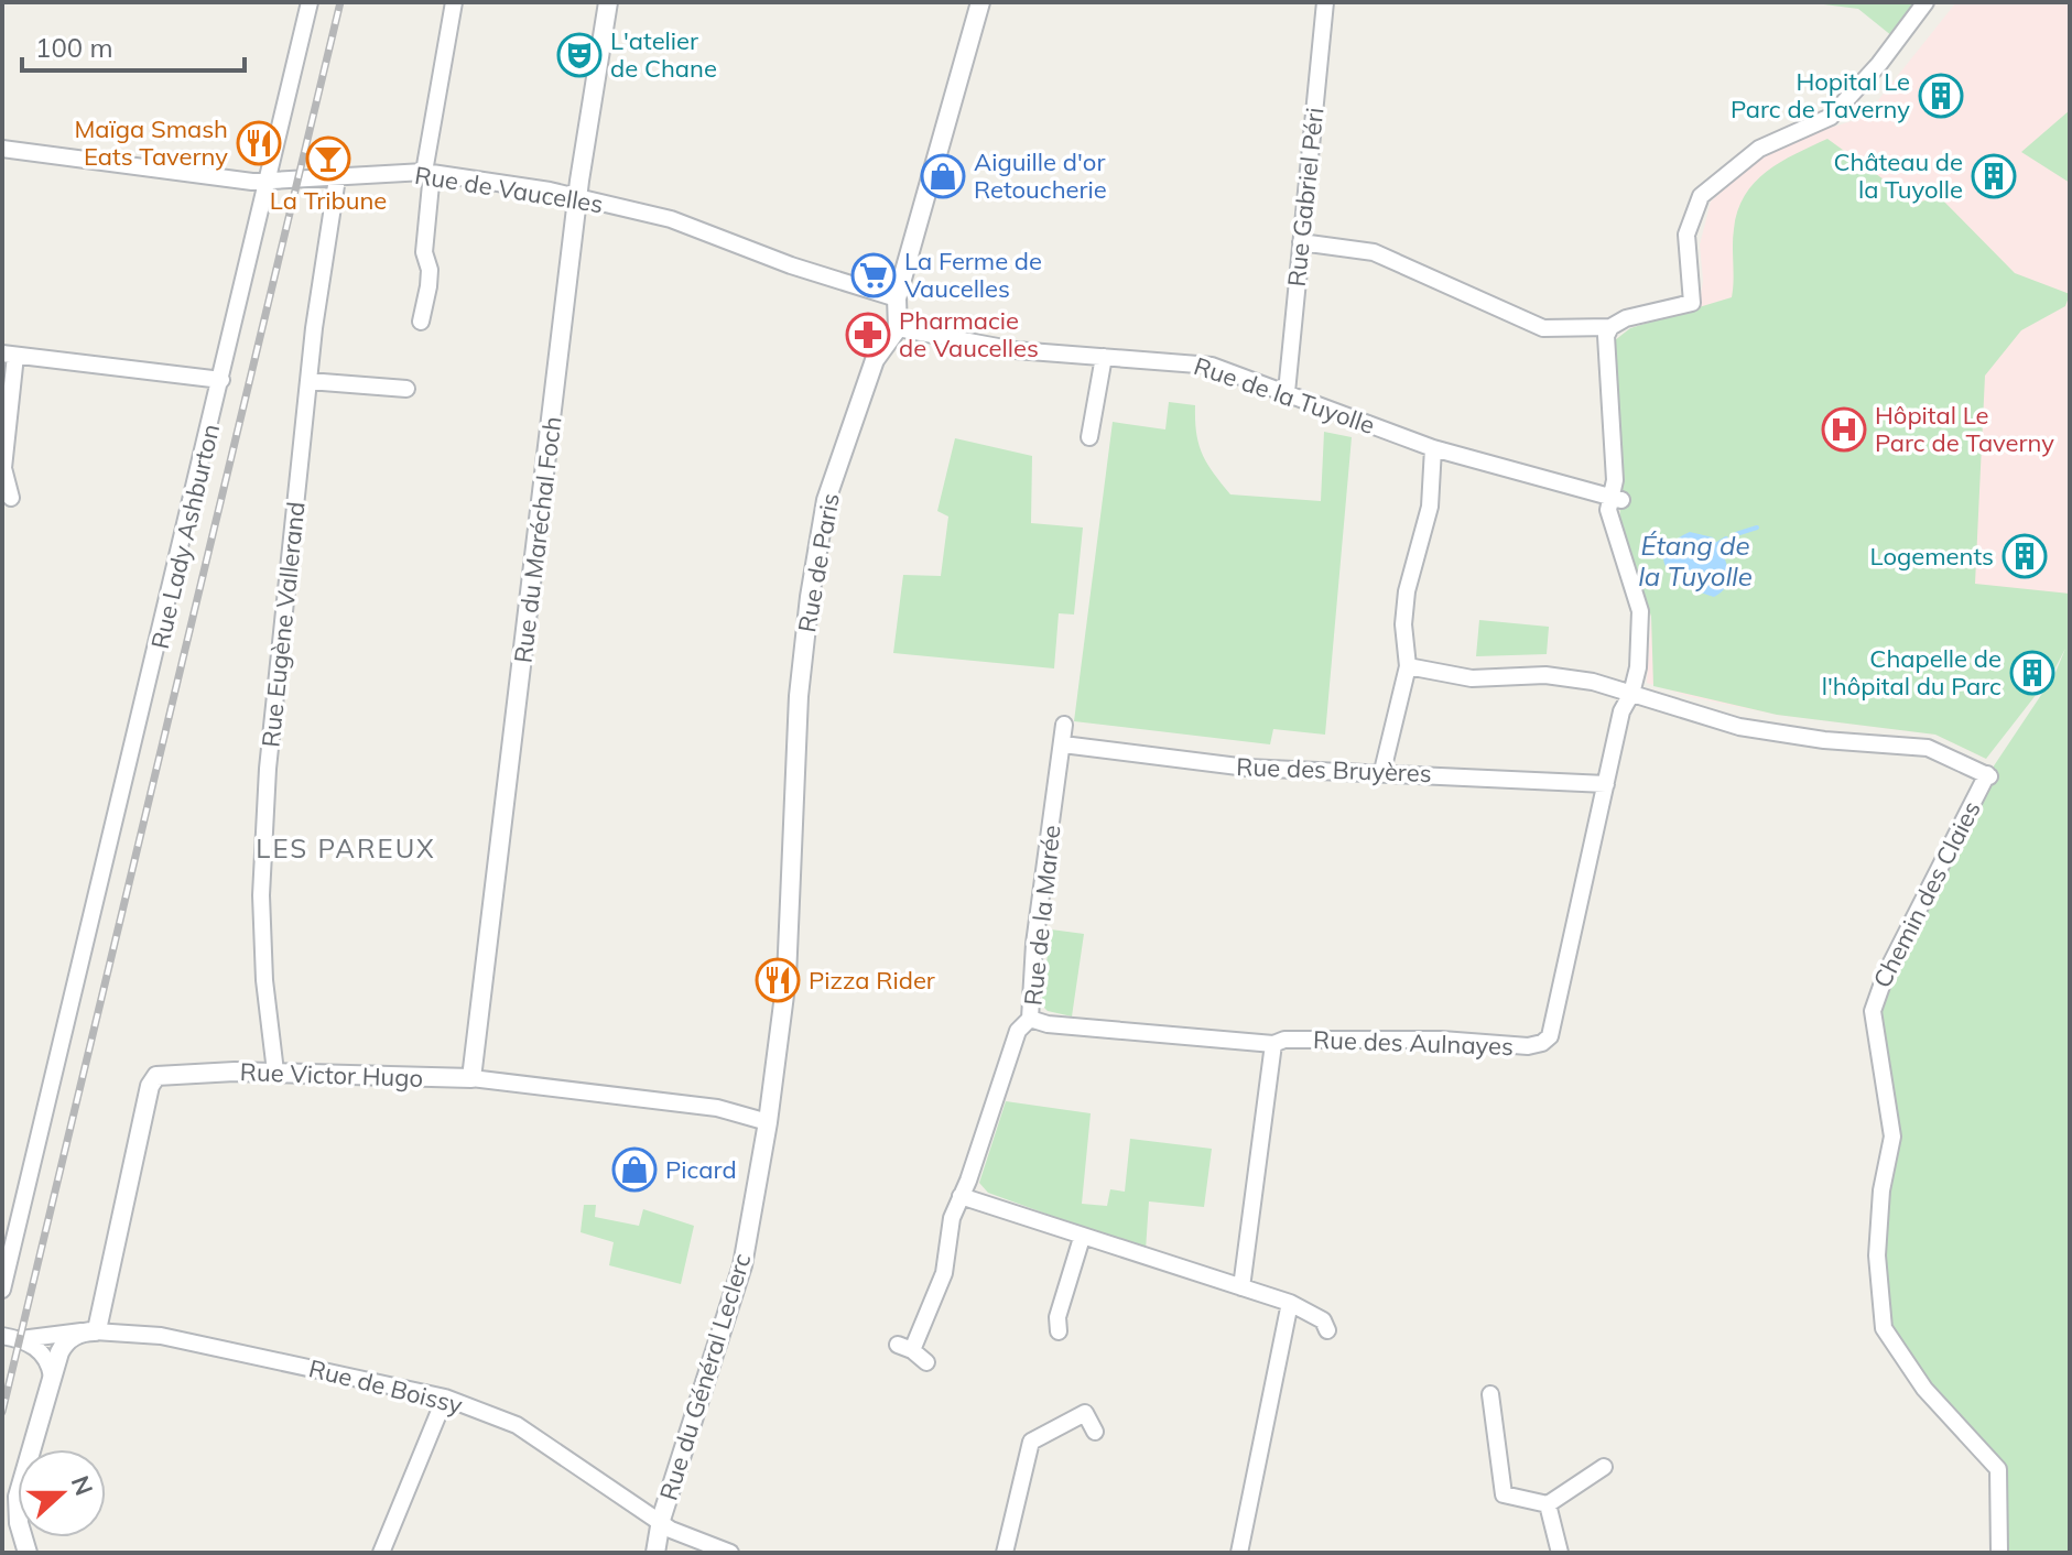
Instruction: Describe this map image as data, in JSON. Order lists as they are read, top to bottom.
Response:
{
  "streets": {
    "street": [
      "Rue de Vaucelles",
      "Rue Gabriel Péri",
      "Rue de la Tuyolle",
      "Rue Lady Ashburton",
      "Rue du Maréchal Foch",
      "Rue de Paris",
      "Rue Eugène Vallerand",
      "Rue des Bruyères",
      "Chemin des Claies",
      "Rue de la Marée",
      "Rue des Aulnayes",
      "Rue Victor Hugo",
      "Rue du Général Leclerc",
      "Rue de Boissy"
    ]
  },
  "crossings": [
    ["Rue de Vaucelles", "Rue Lady Ashburton"],
    ["Rue de Vaucelles", "Rue du Maréchal Foch"],
    ["Rue de Vaucelles", "Rue Eugène Vallerand"],
    ["Rue Gabriel Péri", "Rue de la Tuyolle"],
    ["Rue de la Tuyolle", "Rue de Paris"],
    ["Rue de la Tuyolle", "Rue des Aulnayes"],
    ["Rue du Maréchal Foch", "Rue Victor Hugo"],
    ["Rue de Paris", "Rue Victor Hugo"],
    ["Rue de Paris", "Rue du Général Leclerc"],
    ["Rue Eugène Vallerand", "Rue Victor Hugo"],
    ["Rue des Bruyères", "Rue de la Marée"],
    ["Rue des Bruyères", "Rue des Aulnayes"],
    ["Chemin des Claies", "Rue des Aulnayes"],
    ["Rue Victor Hugo", "Rue de Boissy"],
    ["Rue du Général Leclerc", "Rue de Boissy"]
  ],
  "districts": ["LES PAREUX"],
  "water": ["Étang de la Tuyolle"],
  "places": {
    "theatre": ["L'atelier de Chane"],
    "building": [
      "Hopital Le Parc de Taverny",
      "Château de la Tuyolle",
      "Logements",
      "Chapelle de l'hôpital du Parc"
    ],
    "restaurant": ["Maïga Smash Eats Taverny", "Pizza Rider"],
    "bar": ["La Tribune"],
    "shop": ["Aiguille d'or Retoucherie", "Picard"],
    "supermarket": ["La Ferme de Vaucelles"],
    "pharmacy": ["Pharmacie de Vaucelles"],
    "hospital": ["Hôpital Le Parc de Taverny"]
  },
  "scale_bar": "100 m",
  "north": "right"
}
